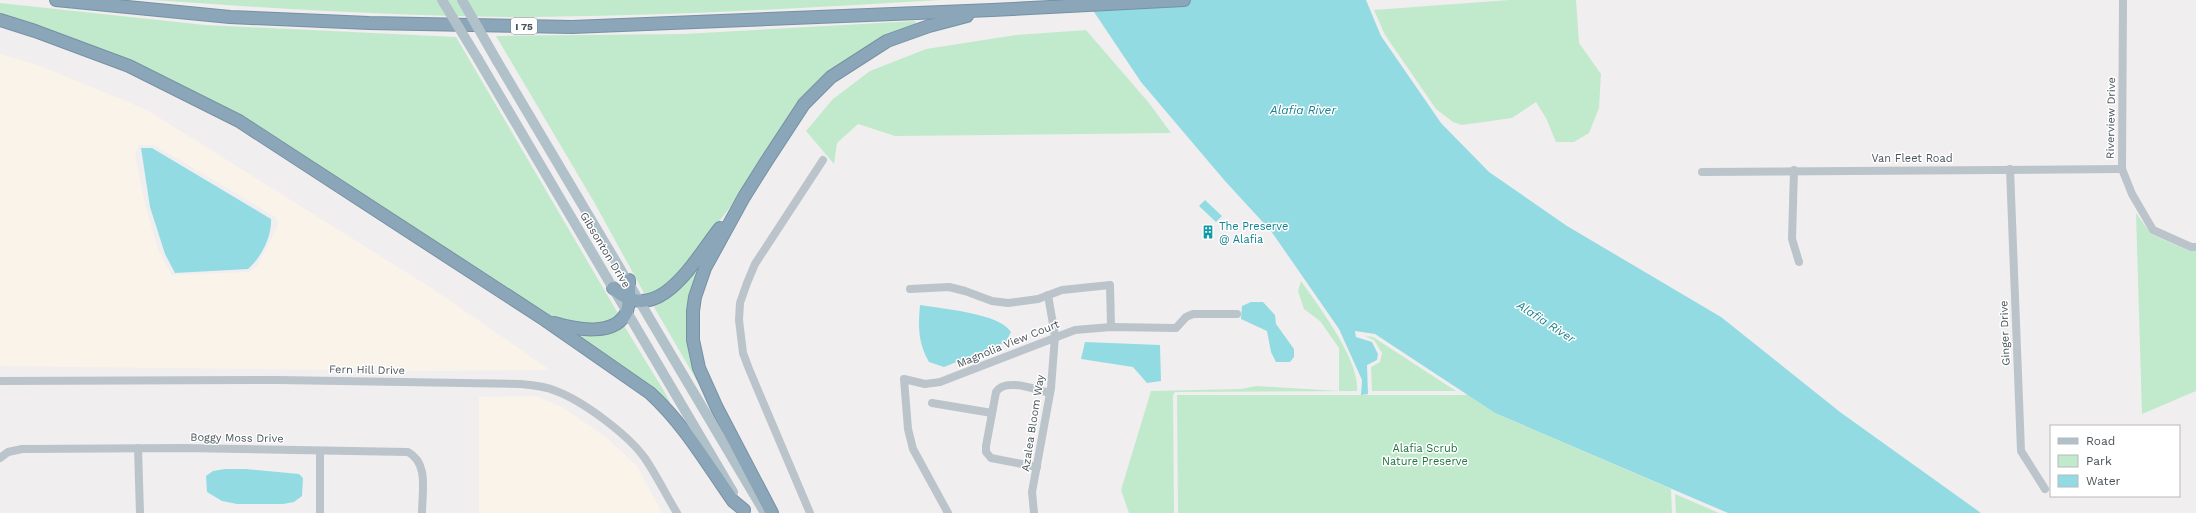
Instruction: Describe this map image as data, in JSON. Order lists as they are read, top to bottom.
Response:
{
  "streets": {
    "highway": ["I 75"],
    "main road": ["Gibsonton Drive"],
    "street": [
      "Riverview Drive",
      "Van Fleet Road",
      "Ginger Drive",
      "Magnolia View Court",
      "Fern Hill Drive",
      "Azalea Bloom Way",
      "Boggy Moss Drive"
    ]
  },
  "crossings": [
    ["Riverview Drive", "Van Fleet Road"],
    ["Van Fleet Road", "Ginger Drive"],
    ["Magnolia View Court", "Azalea Bloom Way"]
  ],
  "water": ["Alafia River"],
  "parks": ["Alafia Scrub Nature Preserve"],
  "places": {
    "building": ["The Preserve @ Alafia"]
  },
  "legend": ["Road", "Park", "Water"]
}
